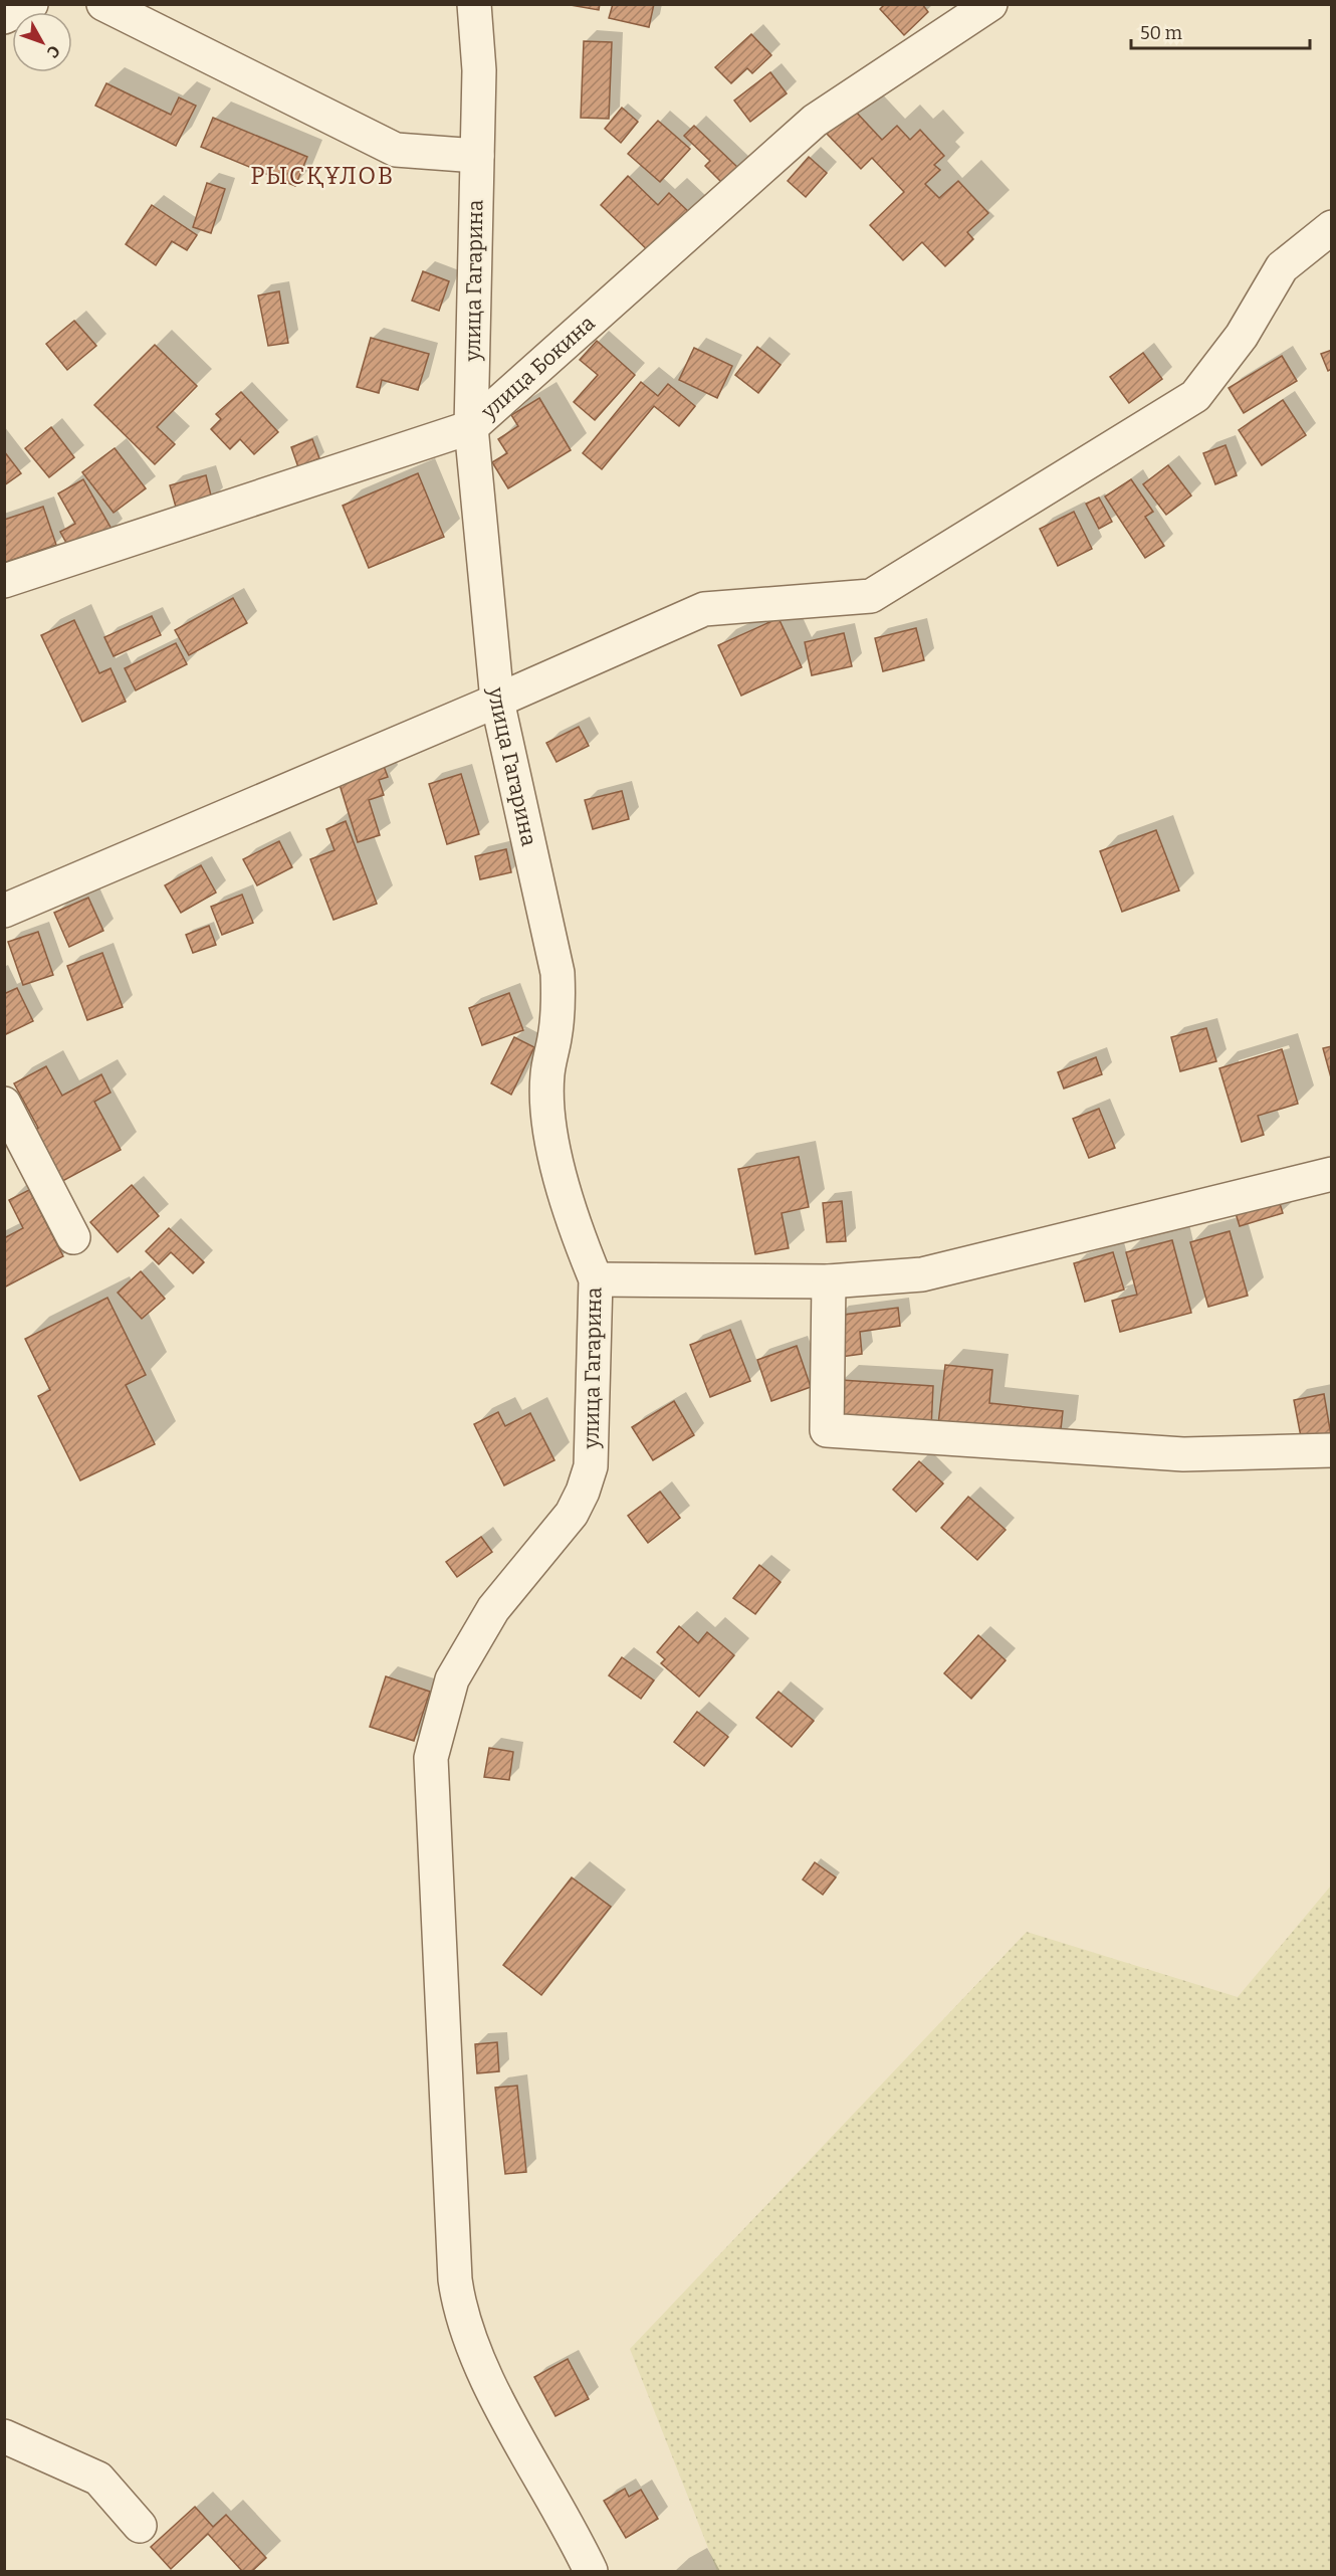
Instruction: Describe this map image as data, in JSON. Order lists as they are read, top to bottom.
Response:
{
  "streets": {
    "street": ["улица Гагарина", "улица Бокина"]
  },
  "crossings": [
    ["улица Гагарина", "улица Бокина"]
  ],
  "districts": ["РЫСҚҰЛОВ"],
  "scale_bar": "50 m",
  "north": "bottom right"
}
